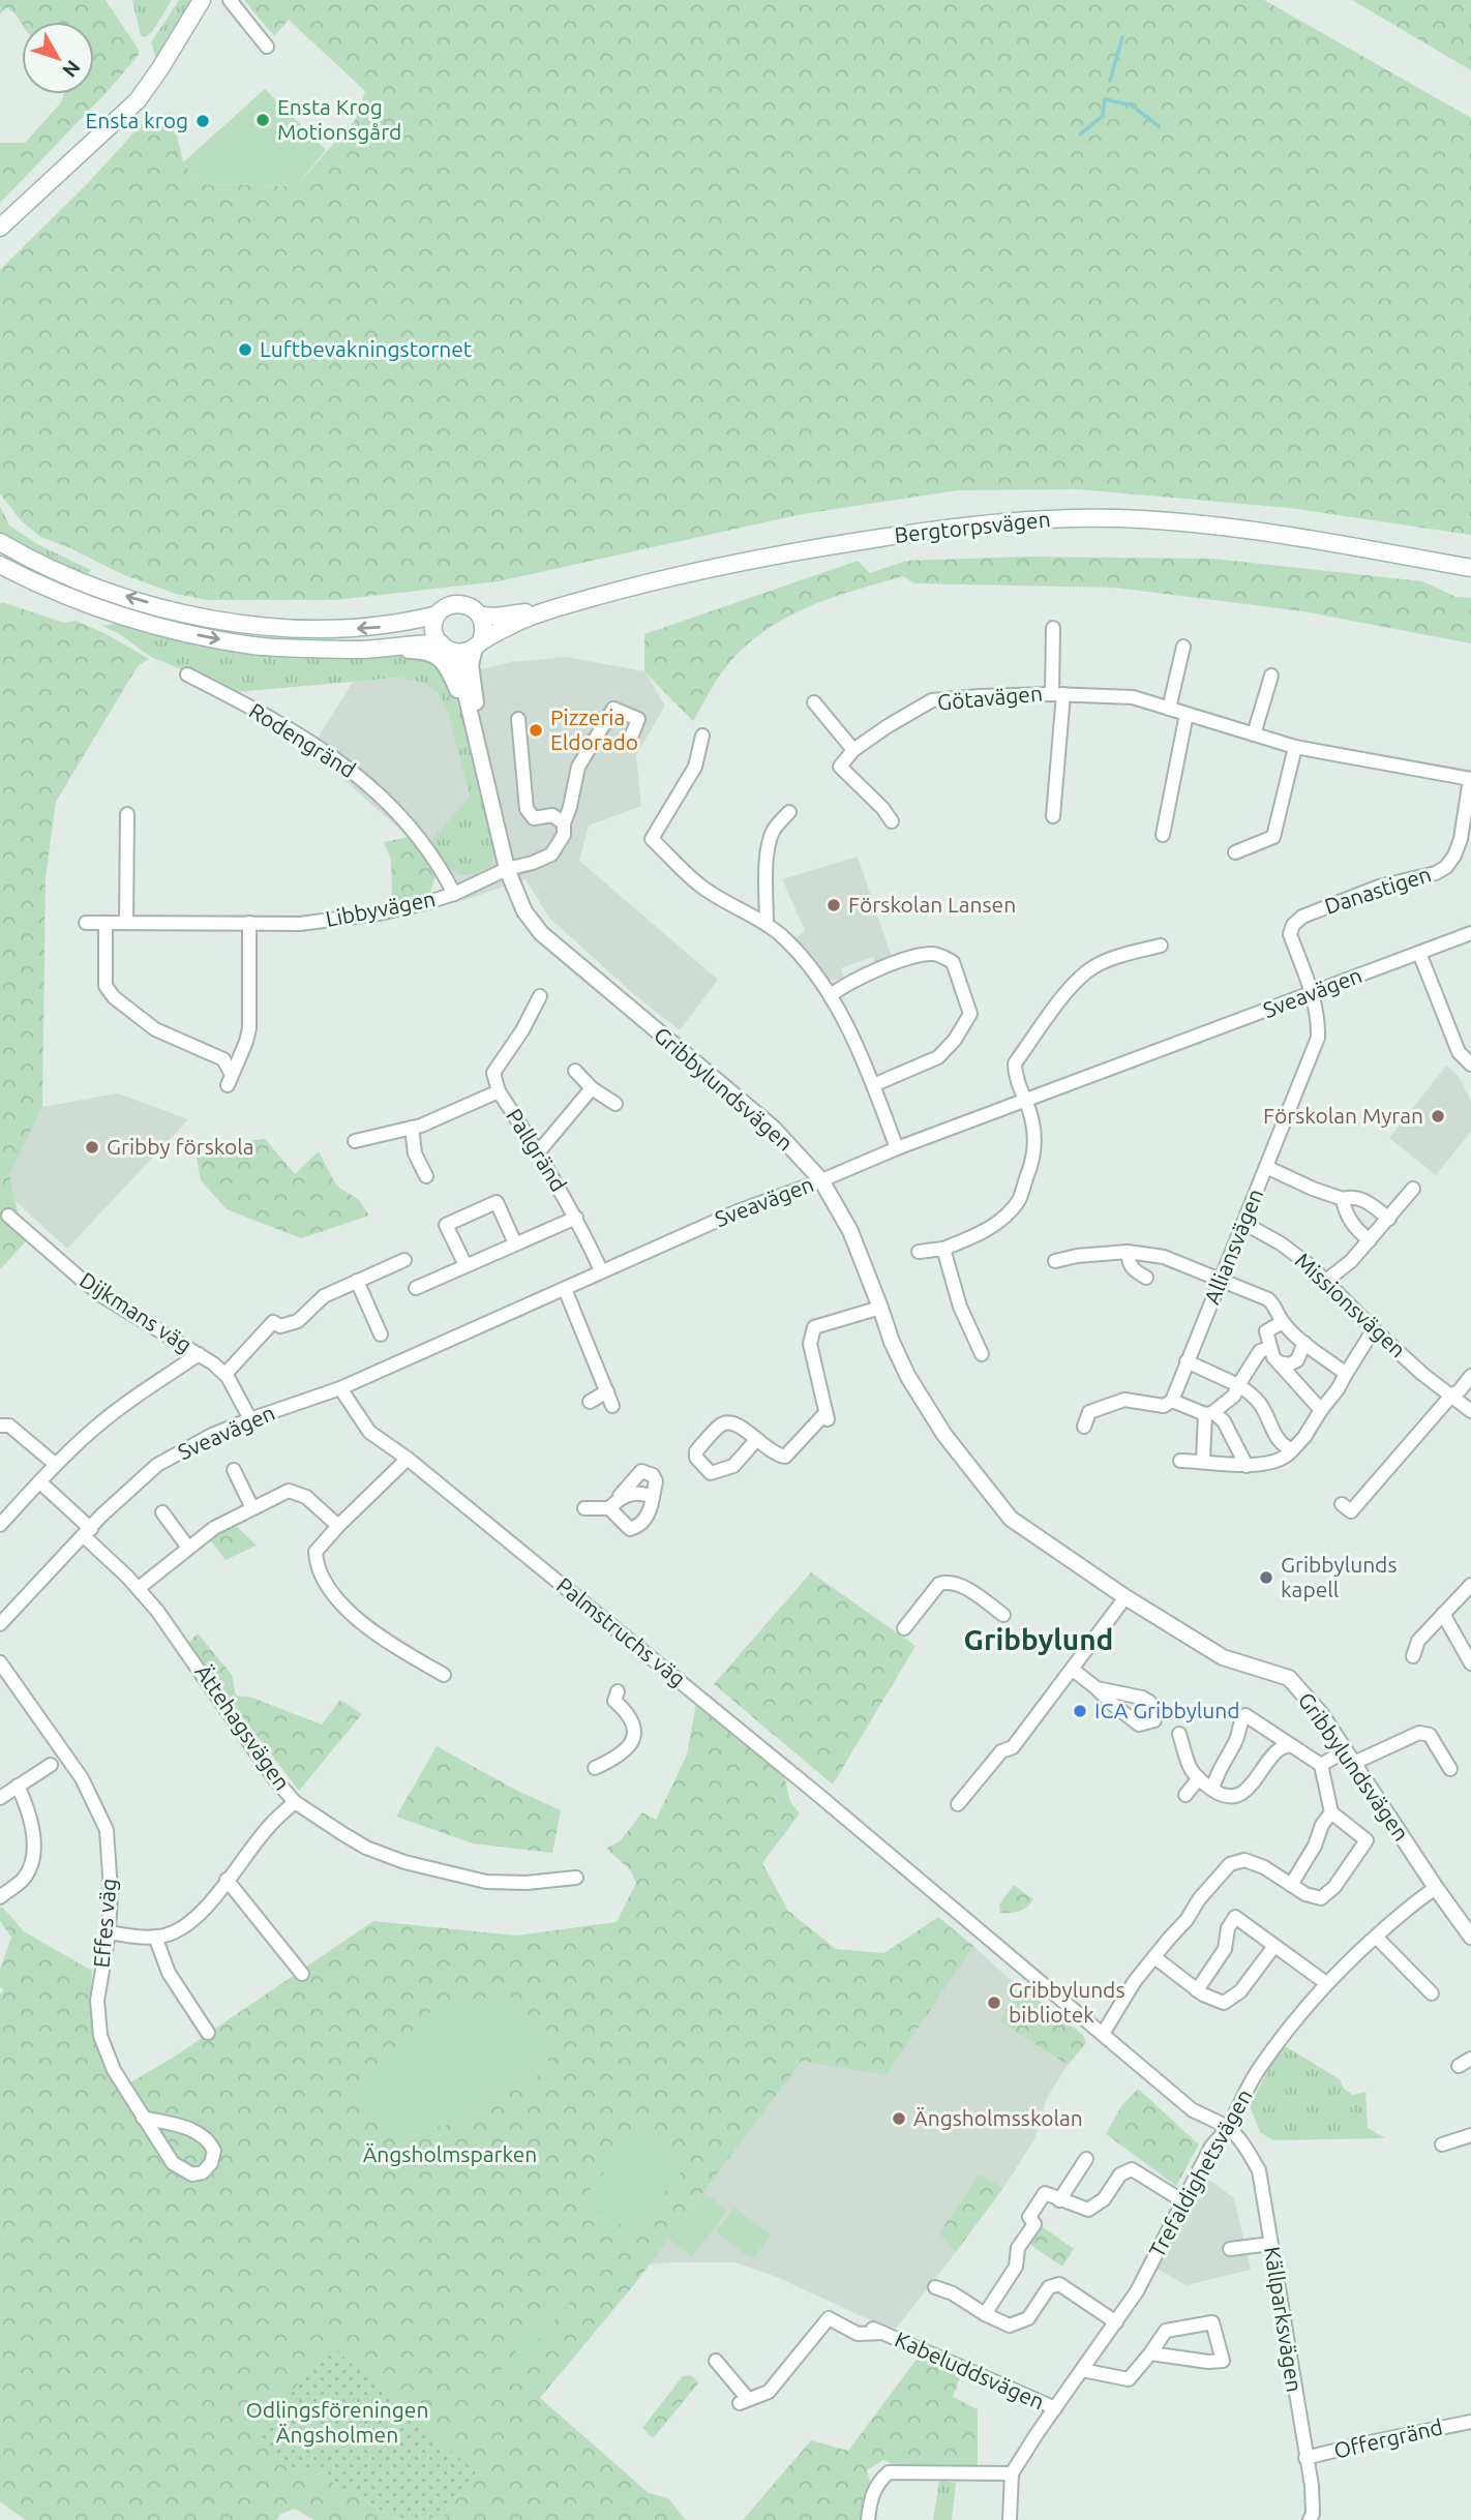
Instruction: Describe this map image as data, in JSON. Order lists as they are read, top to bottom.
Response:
{
  "streets": {
    "main road": ["Bergtorpsvägen"],
    "street": [
      "Götavägen",
      "Rodengränd",
      "Danastigen",
      "Libbyvägen",
      "Sveavägen",
      "Gribbylundsvägen",
      "Pallgränd",
      "Alliansvägen",
      "Missionsvägen",
      "Dijkmans väg",
      "Palmstruchs väg",
      "Ättehagsvägen",
      "Effes väg",
      "Trefaldighetsvägen",
      "Källparksvägen",
      "Kabeluddsvägen",
      "Offergränd"
    ]
  },
  "crossings": [
    ["Bergtorpsvägen", "Gribbylundsvägen"],
    ["Götavägen", "Danastigen"],
    ["Rodengränd", "Libbyvägen"],
    ["Danastigen", "Sveavägen"],
    ["Danastigen", "Alliansvägen"],
    ["Libbyvägen", "Gribbylundsvägen"],
    ["Sveavägen", "Gribbylundsvägen"],
    ["Sveavägen", "Pallgränd"],
    ["Sveavägen", "Alliansvägen"],
    ["Sveavägen", "Dijkmans väg"],
    ["Sveavägen", "Palmstruchs väg"],
    ["Sveavägen", "Ättehagsvägen"],
    ["Gribbylundsvägen", "Trefaldighetsvägen"],
    ["Alliansvägen", "Missionsvägen"],
    ["Palmstruchs väg", "Trefaldighetsvägen"],
    ["Palmstruchs väg", "Källparksvägen"],
    ["Trefaldighetsvägen", "Källparksvägen"],
    ["Trefaldighetsvägen", "Kabeluddsvägen"],
    ["Källparksvägen", "Offergränd"]
  ],
  "districts": ["Gribbylund"],
  "parks": ["Ängsholmsparken", "Odlingsföreningen Ängsholmen"],
  "places": [
    "Ensta Krog Motionsgård",
    "Ensta krog",
    "Luftbevakningstornet",
    "Pizzeria Eldorado",
    "Förskolan Lansen",
    "Förskolan Myran",
    "Gribby förskola",
    "Gribbylunds kapell",
    "ICA Gribbylund",
    "Gribbylunds bibliotek",
    "Ängsholmsskolan"
  ],
  "north": "bottom right"
}
